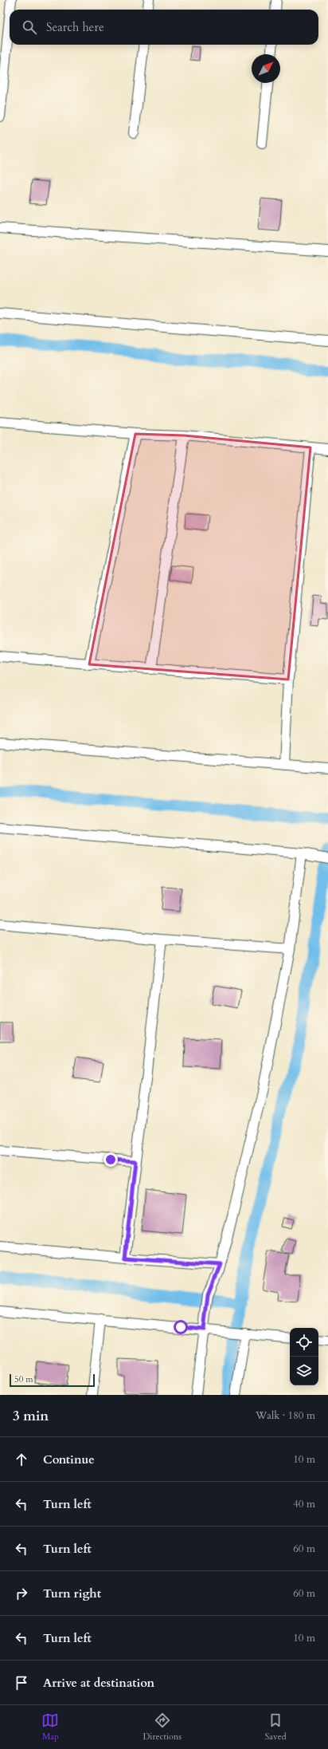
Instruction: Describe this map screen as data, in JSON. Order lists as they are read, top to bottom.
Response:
{
  "scale_bar": "50 m",
  "north": "top right",
  "page": {
    "search": "Search here",
    "scale": "50 m",
    "heading": ["3 min", "Walk · 180 m"],
    "list": [
      ["Continue", "10 m"],
      ["Turn left", "40 m"],
      ["Turn left", "60 m"],
      ["Turn right", "60 m"],
      ["Turn left", "10 m"],
      "Arrive at destination"
    ],
    "nav": ["Map", "Directions", "Saved"]
  }
}
